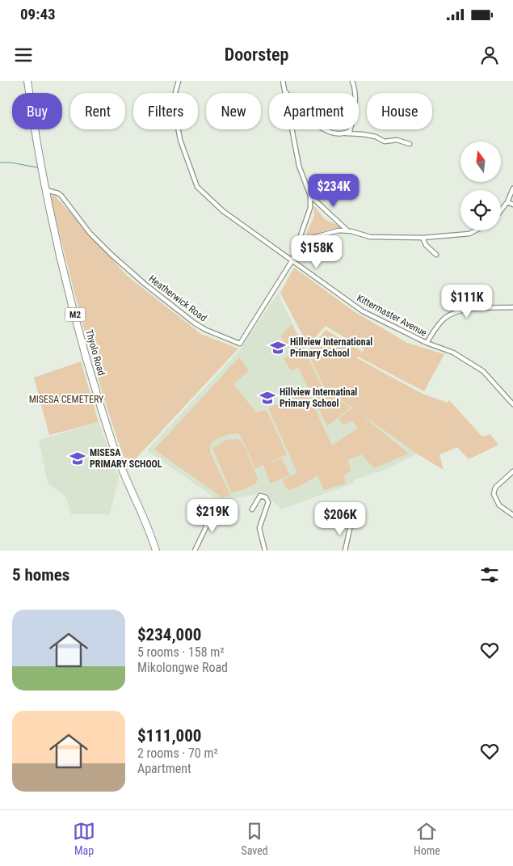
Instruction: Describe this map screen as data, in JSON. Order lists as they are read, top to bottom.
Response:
{
  "streets": {
    "highway": ["M2", "Thyolo Road"],
    "street": ["Heatherwick Road", "Kittermaster Avenue"]
  },
  "crossings": [
    ["Heatherwick Road", "Kittermaster Avenue"],
    ["Heatherwick Road", "Thyolo Road"]
  ],
  "parks": ["MISESA CEMETERY"],
  "places": {
    "school or university": ["Hillview International Primary School", "Hillview Internatinal Primary School", "MISESA PRIMARY SCHOOL"]
  },
  "north": "top",
  "page": {
    "status": "09:43",
    "header": "Doorstep",
    "chip": [
      "Buy",
      "Rent",
      "Filters",
      "New",
      "Apartment",
      "House"
    ],
    "price": [
      "$234K",
      "$158K",
      "$111K",
      "$219K",
      "$206K"
    ],
    "heading": "5 homes",
    "list": [
      {
        "name": "$234,000",
        "note": "5 rooms · 158 m² · Mikolongwe Road"
      },
      {
        "name": "$111,000",
        "note": "2 rooms · 70 m² · Apartment"
      }
    ],
    "tabs": ["Map", "Saved", "Home"]
  }
}
